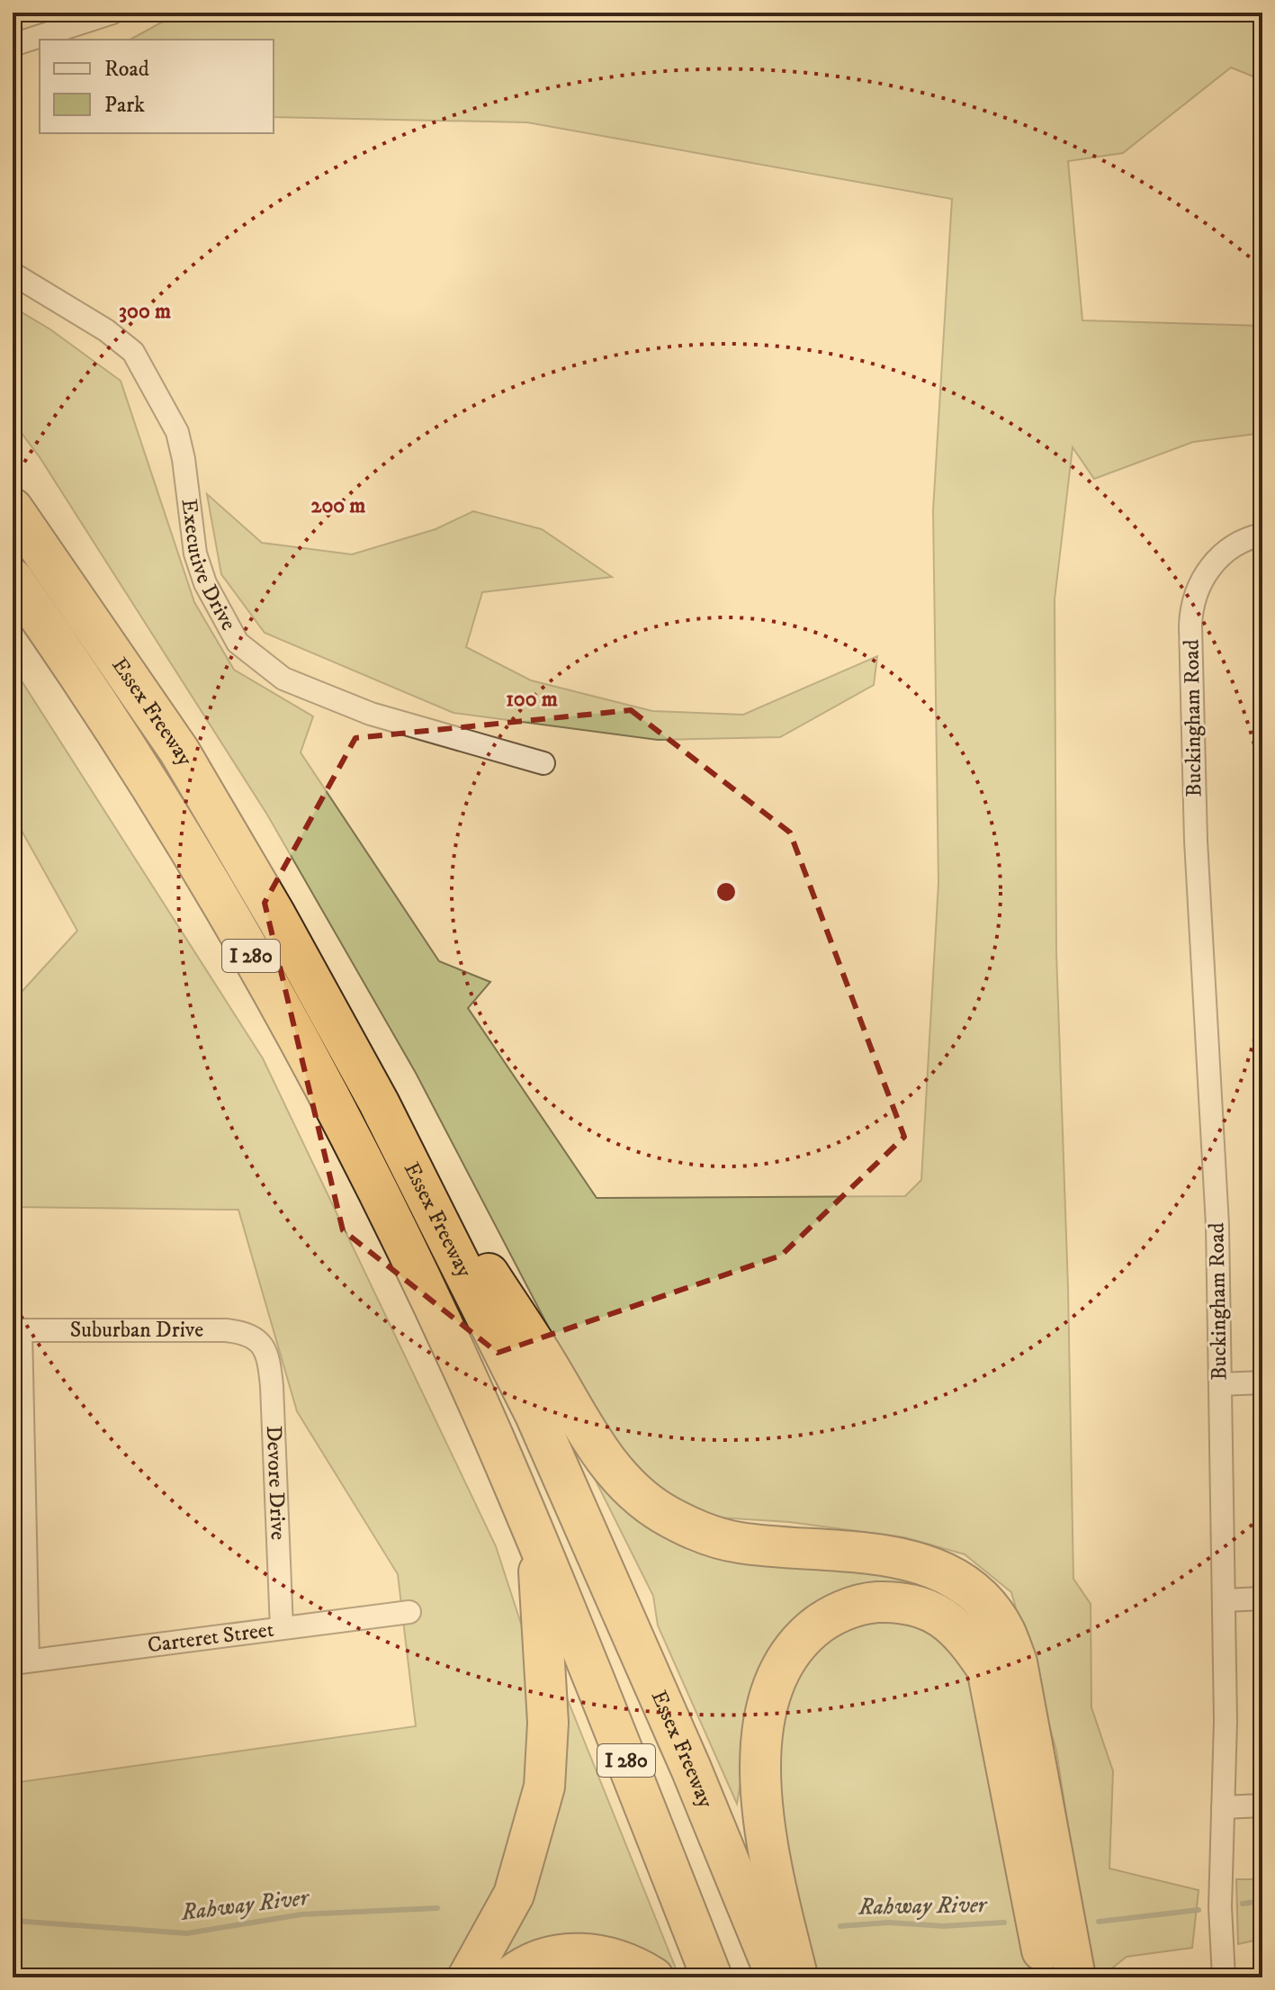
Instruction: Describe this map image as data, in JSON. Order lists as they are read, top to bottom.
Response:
{
  "streets": {
    "highway": ["Essex Freeway", "I 280"],
    "street": [
      "Executive Drive",
      "Buckingham Road",
      "Suburban Drive",
      "Devore Drive",
      "Carteret Street"
    ]
  },
  "crossings": [
    ["Suburban Drive", "Devore Drive"],
    ["Devore Drive", "Carteret Street"]
  ],
  "water": ["Rahway River"],
  "legend": ["Road", "Park"],
  "rings": ["300 m", "200 m", "100 m"]
}
